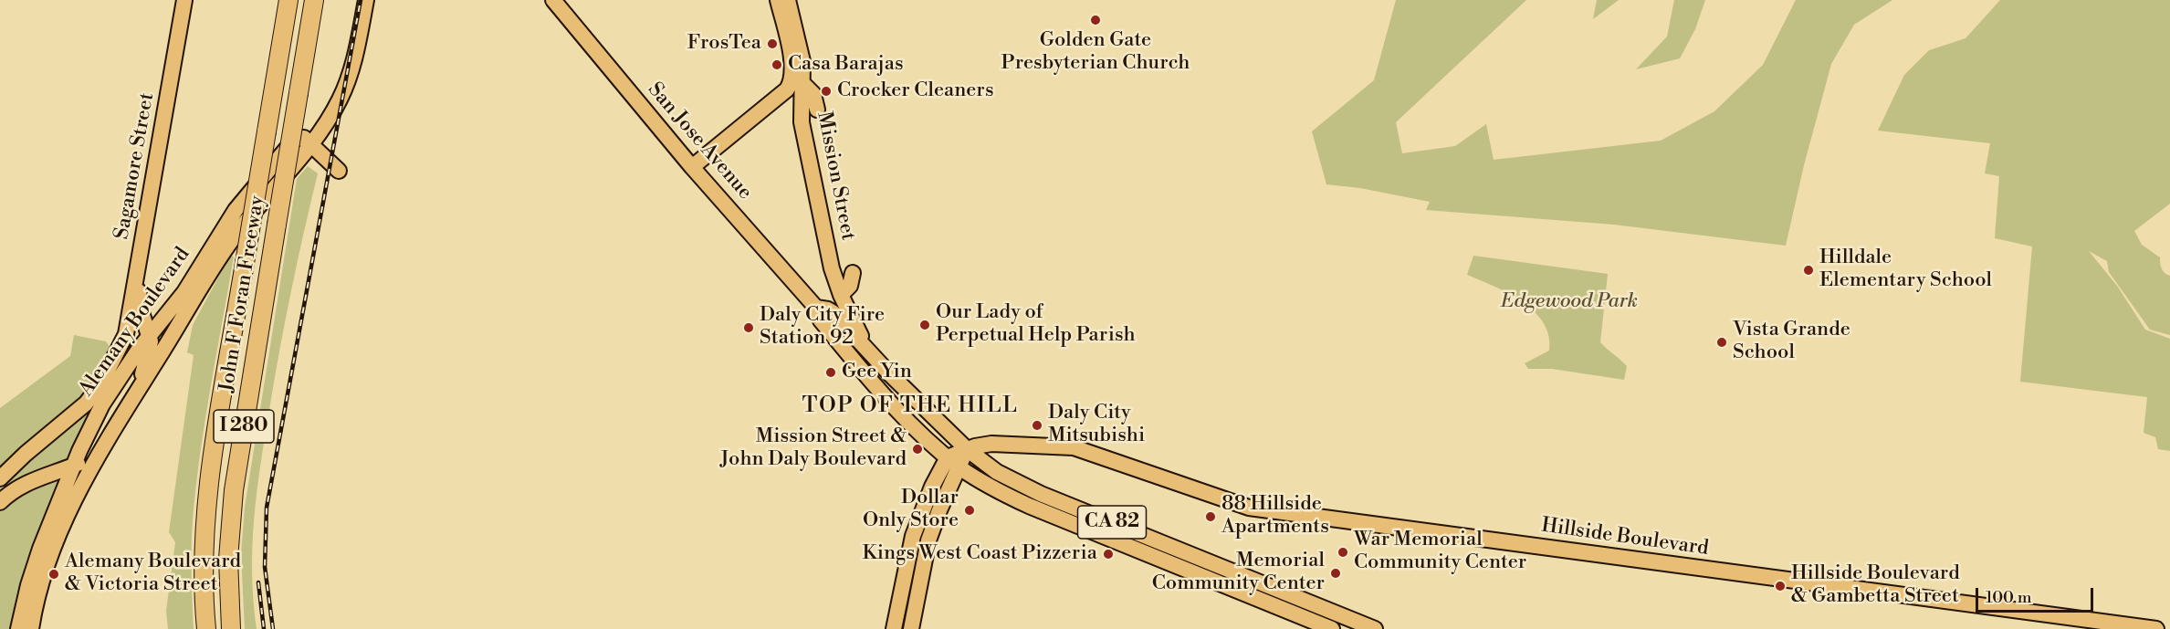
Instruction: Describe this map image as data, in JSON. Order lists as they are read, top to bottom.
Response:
{
  "streets": {
    "highway": ["John F Foran Freeway", "I 280"],
    "main road": [
      "San Jose Avenue",
      "Sagamore Street",
      "Mission Street",
      "Alemany Boulevard",
      "CA 82",
      "Hillside Boulevard"
    ]
  },
  "crossings": [
    ["San Jose Avenue", "CA 82"],
    ["Mission Street", "CA 82"],
    ["CA 82", "Hillside Boulevard"]
  ],
  "districts": ["TOP OF THE HILL"],
  "parks": ["Edgewood Park"],
  "places": [
    "Golden Gate Presbyterian Church",
    "FrosTea",
    "Casa Barajas",
    "Crocker Cleaners",
    "Hilldale Elementary School",
    "Our Lady of Perpetual Help Parish",
    "Daly City Fire Station 92",
    "Vista Grande School",
    "Gee Yin",
    "Daly City Mitsubishi",
    "Mission Street & John Daly Boulevard",
    "Dollar Only Store",
    "88 Hillside Apartments",
    "War Memorial Community Center",
    "Kings West Coast Pizzeria",
    "Memorial Community Center",
    "Alemany Boulevard & Victoria Street",
    "Hillside Boulevard & Gambetta Street"
  ],
  "scale_bar": "100 m"
}
